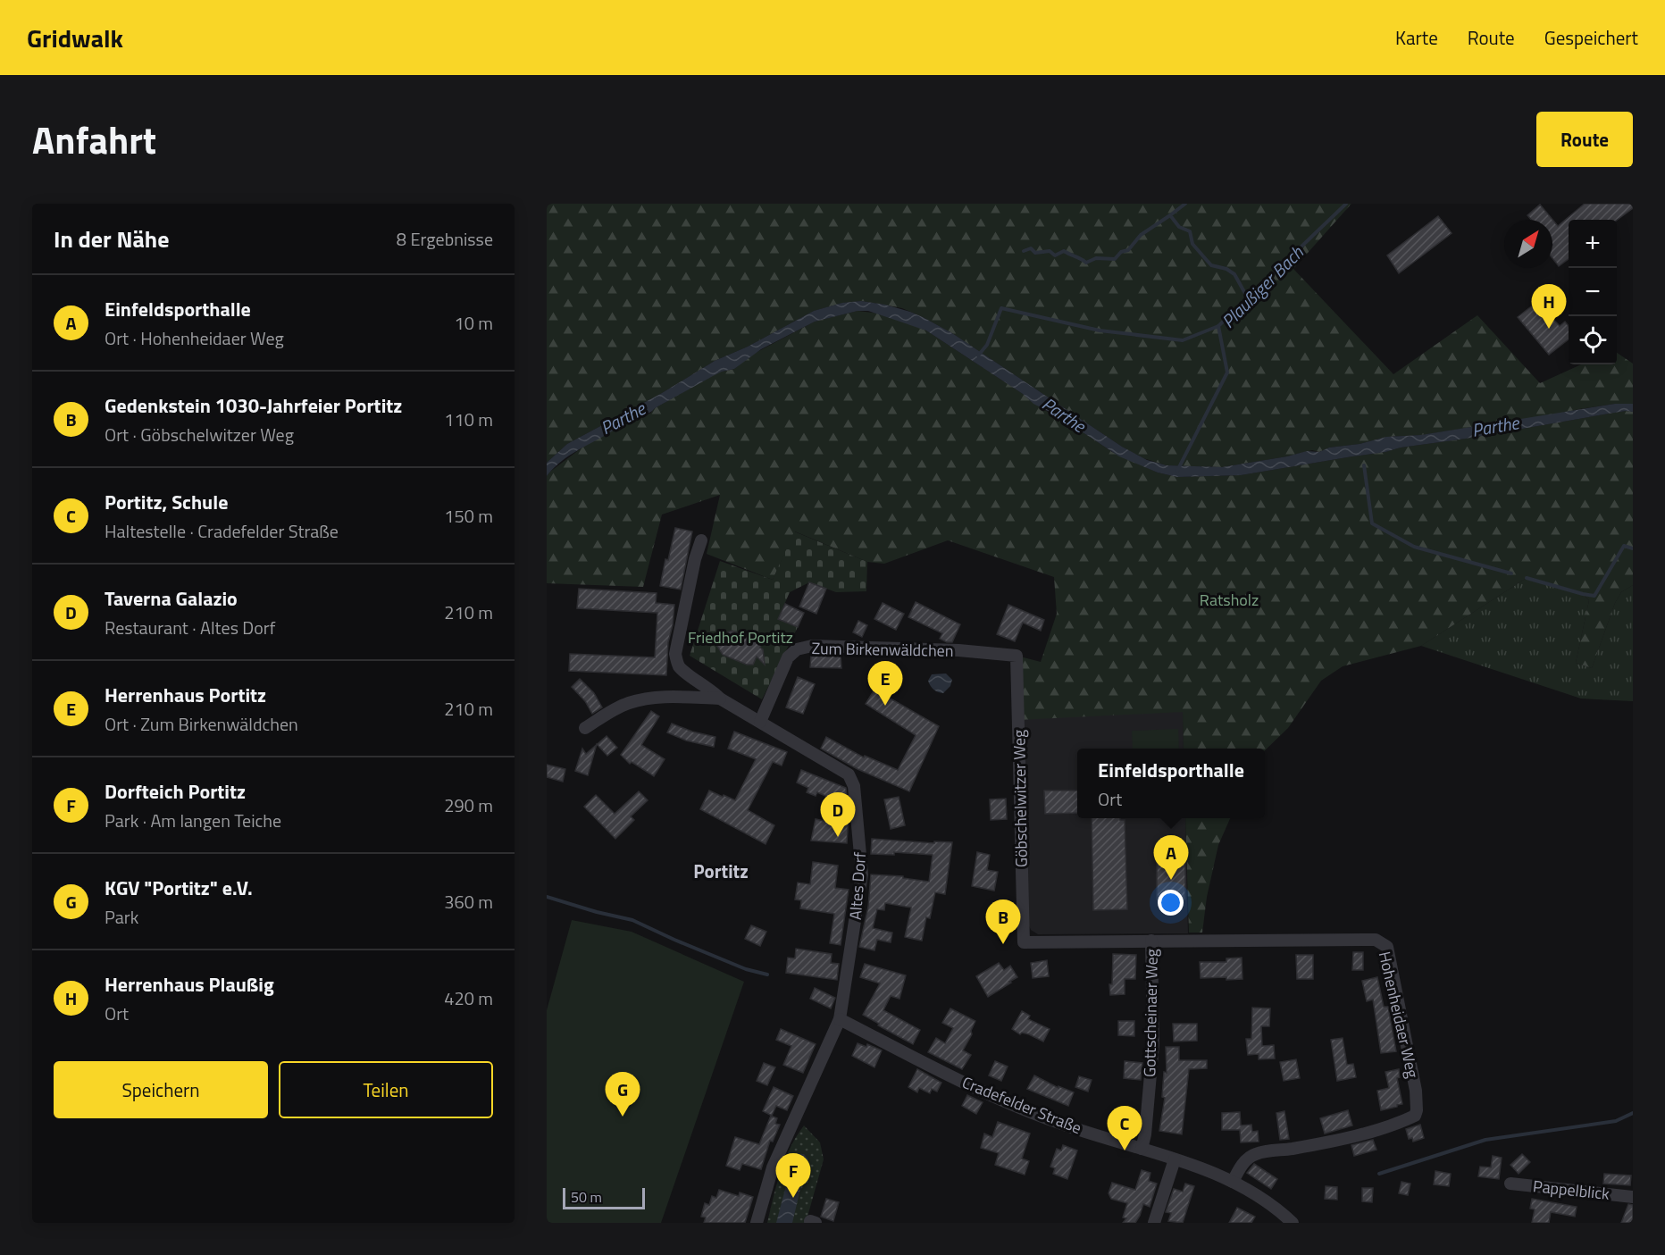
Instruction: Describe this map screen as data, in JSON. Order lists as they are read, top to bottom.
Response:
{
  "streets": {
    "street": [
      "Zum Birkenwäldchen",
      "Göbschelwitzer Weg",
      "Altes Dorf",
      "Gottscheinaer Weg",
      "Hohenheidaer Weg",
      "Cradefelder Straße",
      "Pappelblick"
    ]
  },
  "crossings": [
    ["Zum Birkenwäldchen", "Göbschelwitzer Weg"],
    ["Zum Birkenwäldchen", "Altes Dorf"],
    ["Göbschelwitzer Weg", "Hohenheidaer Weg"],
    ["Altes Dorf", "Cradefelder Straße"],
    ["Gottscheinaer Weg", "Hohenheidaer Weg"],
    ["Gottscheinaer Weg", "Cradefelder Straße"],
    ["Hohenheidaer Weg", "Cradefelder Straße"]
  ],
  "districts": ["Portitz"],
  "water": ["Plaußiger Bach", "Parthe"],
  "parks": ["Ratsholz", "Friedhof Portitz"],
  "scale_bar": "50 m",
  "north": "top right",
  "page": {
    "header": "Gridwalk",
    "nav": ["Karte", "Route", "Gespeichert"],
    "title": "Anfahrt",
    "buttons": [
      "Route",
      ["Speichern", "Teilen"]
    ],
    "heading": ["In der Nähe", "8 Ergebnisse"],
    "map_buttons": ["+", "−"],
    "list": [
      {
        "mark": "A",
        "name": "Einfeldsporthalle",
        "note": "Ort · Hohenheidaer Weg",
        "value": "10 m"
      },
      {
        "mark": "B",
        "name": "Gedenkstein 1030-Jahrfeier Portitz",
        "note": "Ort · Göbschelwitzer Weg",
        "value": "110 m"
      },
      {
        "mark": "C",
        "name": "Portitz, Schule",
        "note": "Haltestelle · Cradefelder Straße",
        "value": "150 m"
      },
      {
        "mark": "D",
        "name": "Taverna Galazio",
        "note": "Restaurant · Altes Dorf",
        "value": "210 m"
      },
      {
        "mark": "E",
        "name": "Herrenhaus Portitz",
        "note": "Ort · Zum Birkenwäldchen",
        "value": "210 m"
      },
      {
        "mark": "F",
        "name": "Dorfteich Portitz",
        "note": "Park · Am langen Teiche",
        "value": "290 m"
      },
      {
        "mark": "G",
        "name": "KGV \"Portitz\" e.V.",
        "note": "Park",
        "value": "360 m"
      },
      {
        "mark": "H",
        "name": "Herrenhaus Plaußig",
        "note": "Ort",
        "value": "420 m"
      }
    ],
    "pins": [
      "H",
      "E",
      "D",
      "A",
      "B",
      "G",
      "C",
      "F"
    ],
    "popup": ["Einfeldsporthalle", "Ort"],
    "scale": "50 m"
  }
}
